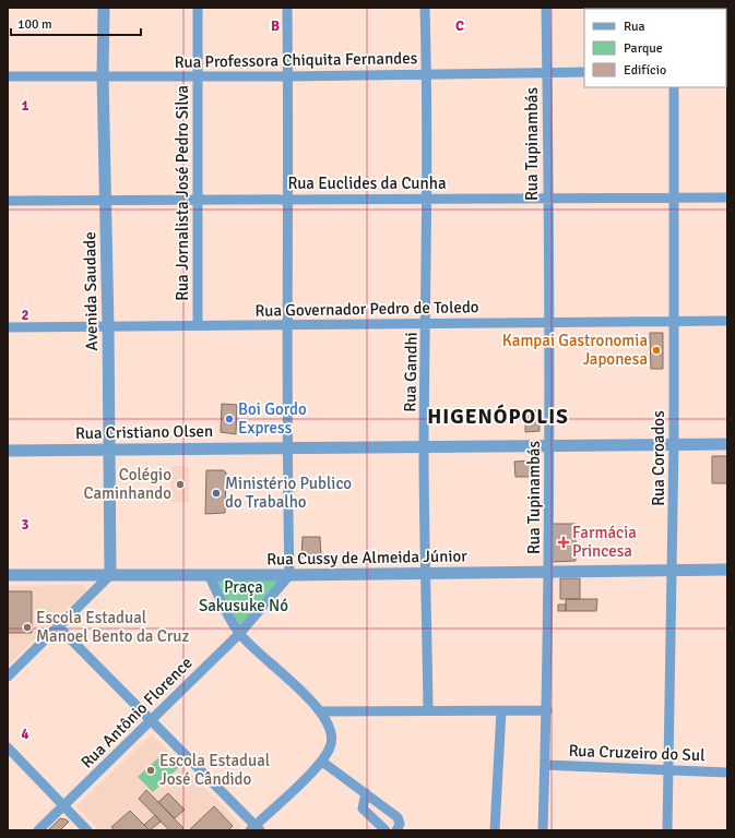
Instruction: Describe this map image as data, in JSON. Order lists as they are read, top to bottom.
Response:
{
  "streets": {
    "street": [
      "Rua Professora Chiquita Fernandes",
      "Rua Tupinambás",
      "Rua Euclides da Cunha",
      "Rua Jornalista José Pedro Silva",
      "Avenida Saudade",
      "Rua Governador Pedro de Toledo",
      "Rua Gandhi",
      "Rua Cristiano Olsen",
      "Rua Coroados",
      "Rua Cussy de Almeida Júnior",
      "Rua Antônio Florence",
      "Rua Cruzeiro do Sul"
    ]
  },
  "crossings": [
    ["Rua Professora Chiquita Fernandes", "Rua Tupinambás"],
    ["Rua Professora Chiquita Fernandes", "Rua Jornalista José Pedro Silva"],
    ["Rua Professora Chiquita Fernandes", "Avenida Saudade"],
    ["Rua Professora Chiquita Fernandes", "Rua Gandhi"],
    ["Rua Tupinambás", "Rua Euclides da Cunha"],
    ["Rua Tupinambás", "Rua Governador Pedro de Toledo"],
    ["Rua Tupinambás", "Rua Cristiano Olsen"],
    ["Rua Tupinambás", "Rua Cussy de Almeida Júnior"],
    ["Rua Tupinambás", "Rua Cruzeiro do Sul"],
    ["Rua Euclides da Cunha", "Rua Jornalista José Pedro Silva"],
    ["Rua Euclides da Cunha", "Avenida Saudade"],
    ["Rua Euclides da Cunha", "Rua Gandhi"],
    ["Rua Euclides da Cunha", "Rua Coroados"],
    ["Rua Jornalista José Pedro Silva", "Rua Governador Pedro de Toledo"],
    ["Avenida Saudade", "Rua Governador Pedro de Toledo"],
    ["Avenida Saudade", "Rua Cristiano Olsen"],
    ["Avenida Saudade", "Rua Cussy de Almeida Júnior"],
    ["Rua Governador Pedro de Toledo", "Rua Gandhi"],
    ["Rua Governador Pedro de Toledo", "Rua Coroados"],
    ["Rua Gandhi", "Rua Cristiano Olsen"],
    ["Rua Gandhi", "Rua Cussy de Almeida Júnior"],
    ["Rua Cristiano Olsen", "Rua Coroados"],
    ["Rua Coroados", "Rua Cussy de Almeida Júnior"],
    ["Rua Coroados", "Rua Cruzeiro do Sul"],
    ["Rua Cussy de Almeida Júnior", "Rua Antônio Florence"]
  ],
  "districts": ["HIGENÓPOLIS"],
  "parks": ["Praça Sakusuke Nó"],
  "places": {
    "other": [
      "Kampai Gastronomia Japonesa",
      "Boi Gordo Express",
      "Colégio Caminhando",
      "Ministério Publico do Trabalho",
      "Escola Estadual Manoel Bento da Cruz",
      "Escola Estadual José Cândido"
    ],
    "health": ["Farmácia Princesa"]
  },
  "legend": ["Rua", "Parque", "Edifício"],
  "scale_bar": "100 m",
  "grid": {
    "columns": ["B", "C"],
    "rows": [
      "1",
      "2",
      "3",
      "4"
    ]
  }
}
